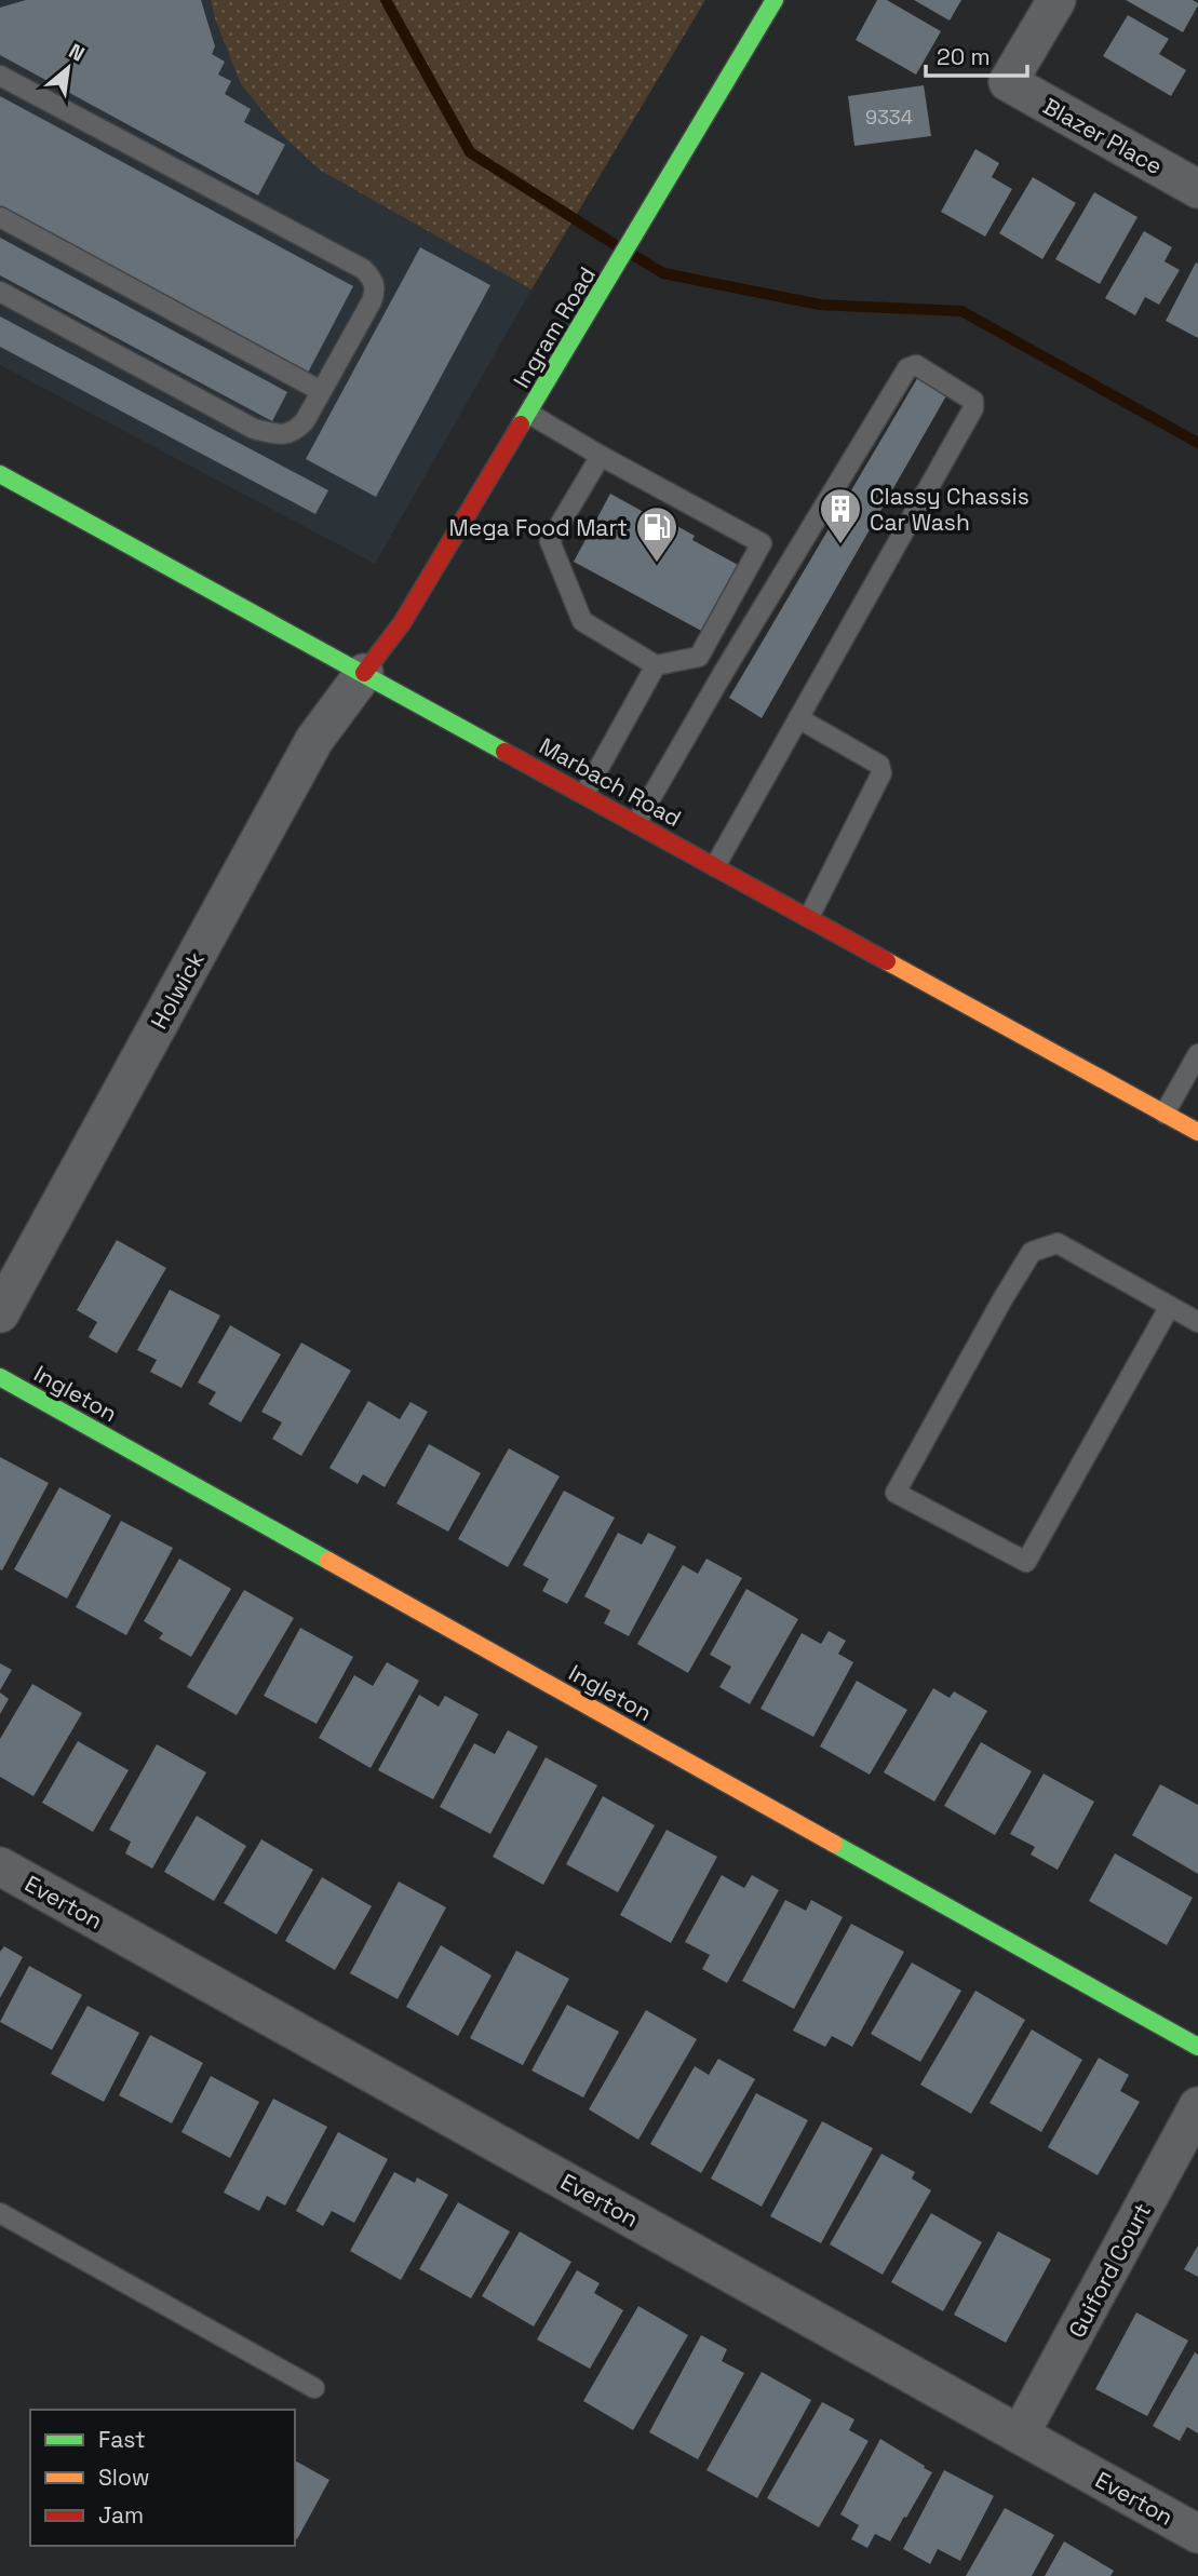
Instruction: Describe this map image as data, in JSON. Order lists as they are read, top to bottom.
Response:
{
  "streets": {
    "street": [
      "Blazer Place",
      "Ingram Road",
      "Marbach Road",
      "Holwick",
      "Ingleton",
      "Everton",
      "Guiford Court"
    ]
  },
  "crossings": [
    ["Ingram Road", "Marbach Road"],
    ["Ingram Road", "Holwick"],
    ["Marbach Road", "Holwick"],
    ["Everton", "Guiford Court"]
  ],
  "places": {
    "building": ["Classy Chassis Car Wash"],
    "fuel station": ["Mega Food Mart"]
  },
  "house_numbers": ["9334"],
  "legend": ["Fast", "Slow", "Jam"],
  "scale_bar": "20 m",
  "north": "top right"
}
